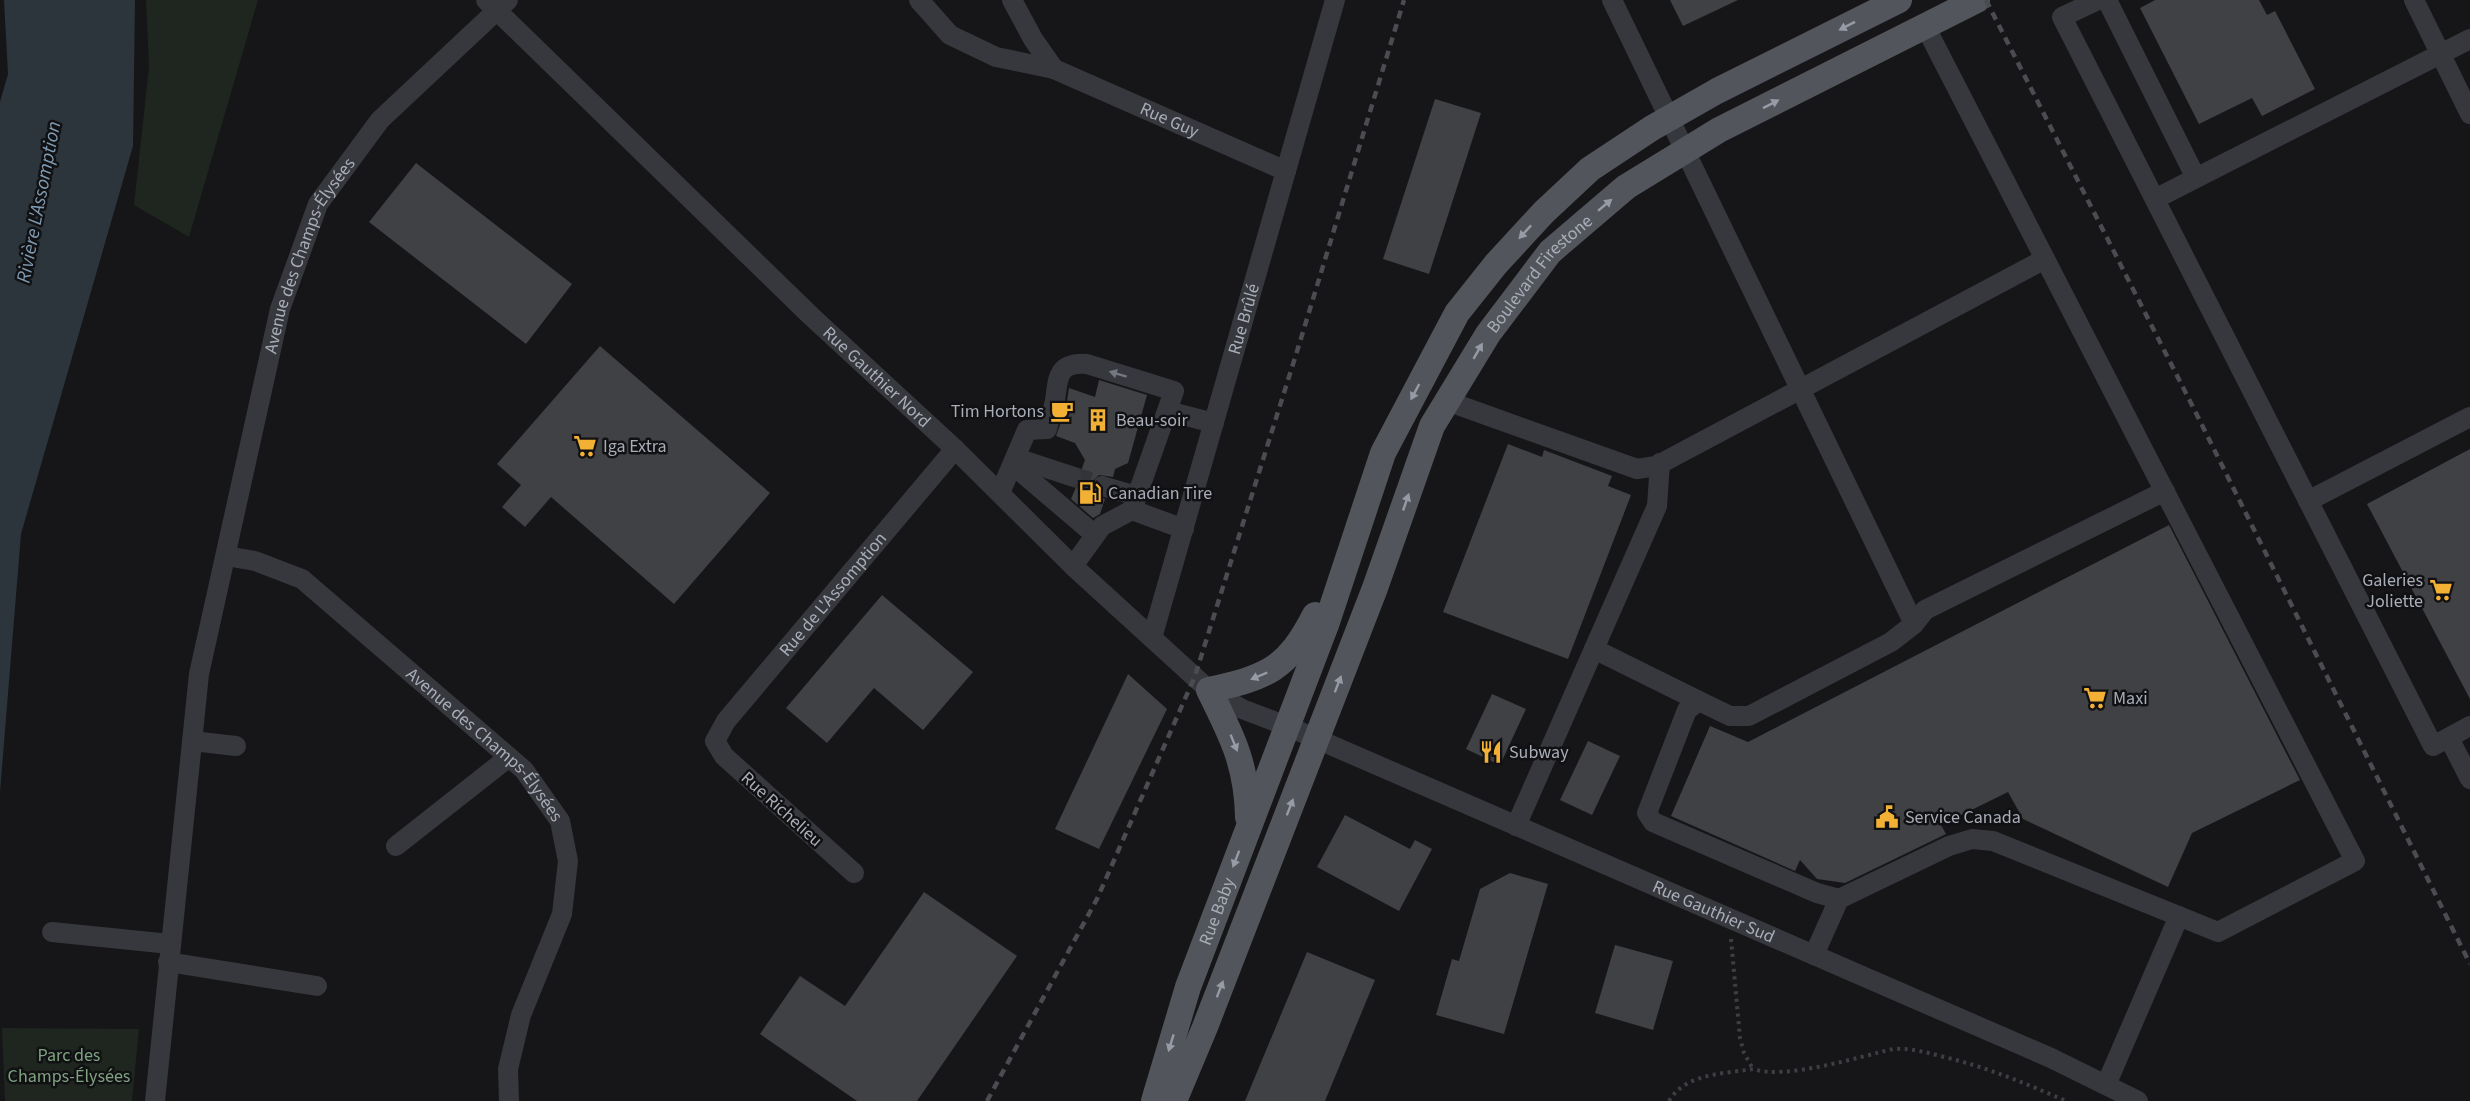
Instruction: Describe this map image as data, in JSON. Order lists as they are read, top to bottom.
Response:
{
  "streets": {
    "main road": ["Boulevard Firestone", "Rue Baby"],
    "street": [
      "Rue Guy",
      "Avenue des Champs-Élysées",
      "Rue Brûlé",
      "Rue Gauthier Nord",
      "Rue de L'Assomption",
      "Rue Richelieu",
      "Rue Gauthier Sud"
    ]
  },
  "crossings": [
    ["Rue Guy", "Rue Brûlé"],
    ["Avenue des Champs-Élysées", "Rue Gauthier Nord"],
    ["Boulevard Firestone", "Rue Gauthier Nord"],
    ["Boulevard Firestone", "Rue Baby"],
    ["Boulevard Firestone", "Rue Gauthier Sud"],
    ["Rue Brûlé", "Rue Gauthier Nord"],
    ["Rue Gauthier Nord", "Rue de L'Assomption"],
    ["Rue Gauthier Nord", "Rue Baby"],
    ["Rue Gauthier Nord", "Rue Gauthier Sud"],
    ["Rue de L'Assomption", "Rue Richelieu"],
    ["Rue Baby", "Rue Gauthier Sud"]
  ],
  "water": ["Rivière L'Assomption"],
  "parks": ["Parc des Champs-Élysées"],
  "places": {
    "cafe": ["Tim Hortons"],
    "building": ["Beau-soir"],
    "supermarket": ["Iga Extra", "Galeries Joliette", "Maxi"],
    "fuel station": ["Canadian Tire"],
    "restaurant": ["Subway"],
    "public building": ["Service Canada"]
  }
}
